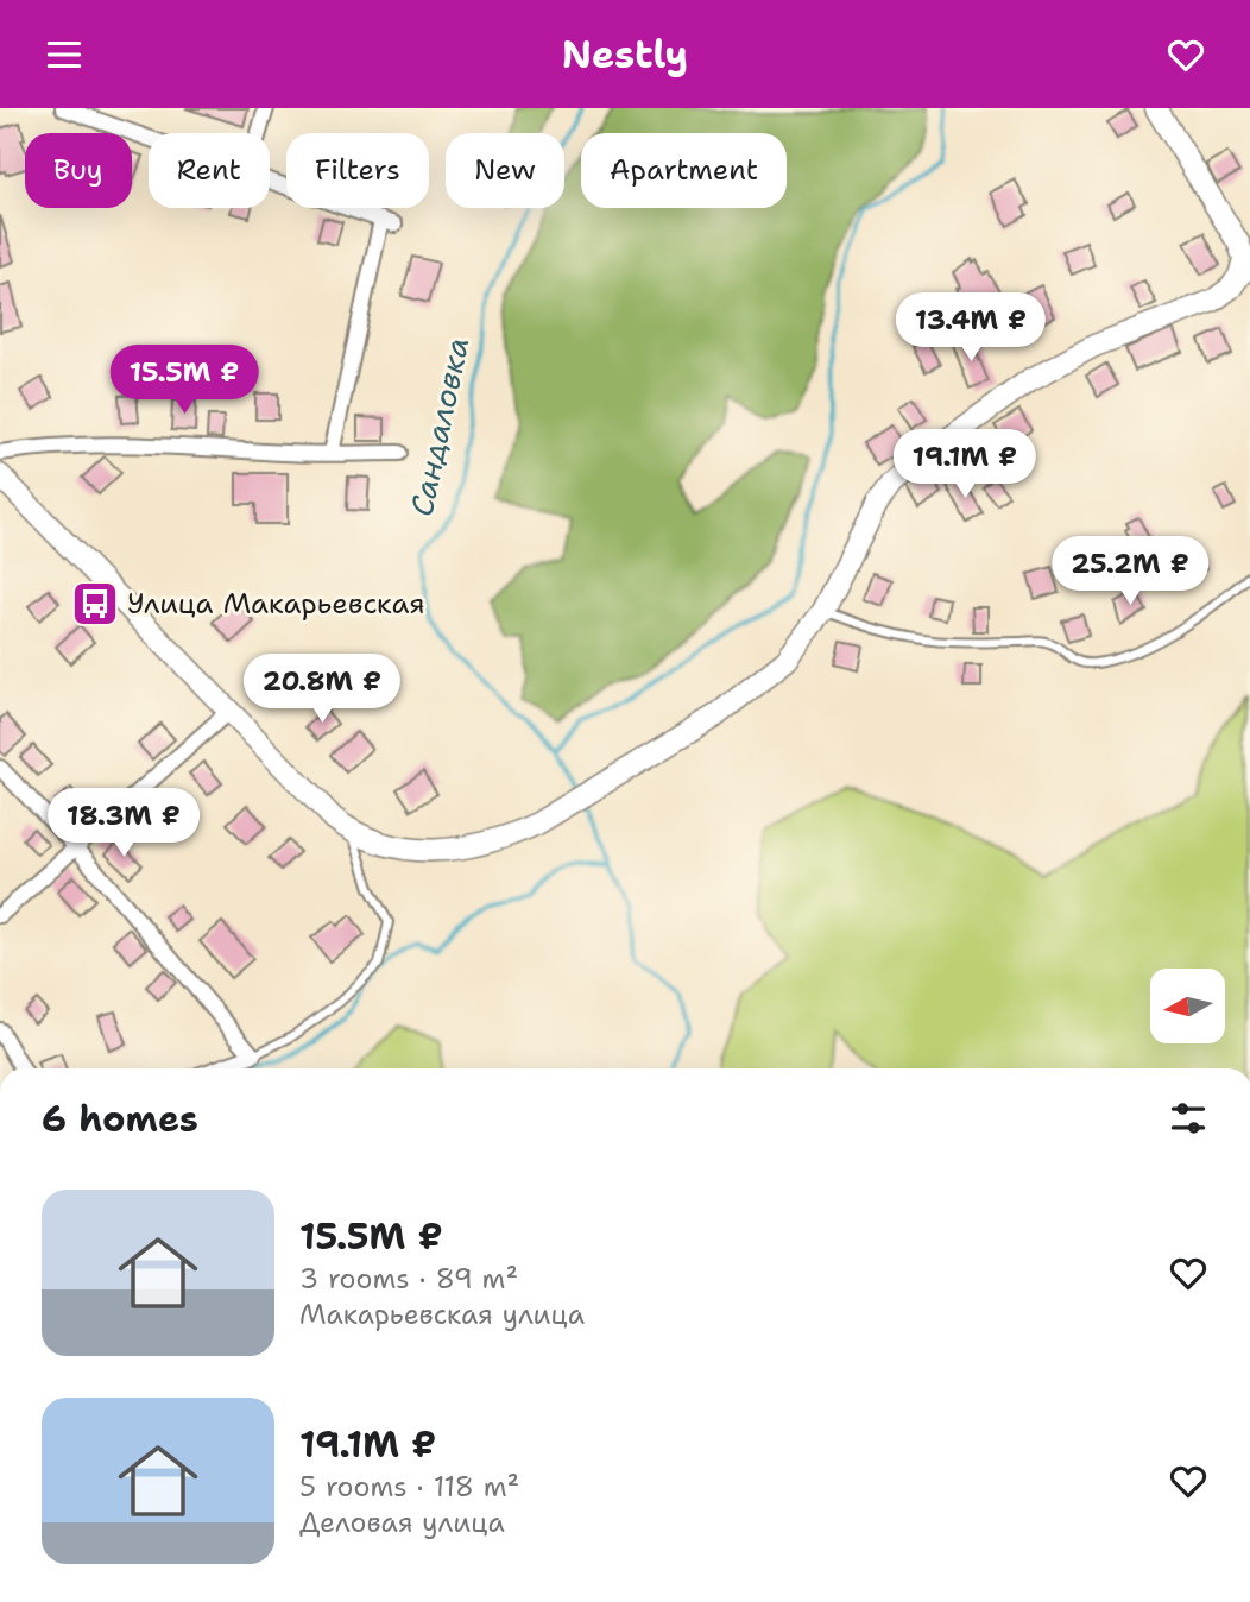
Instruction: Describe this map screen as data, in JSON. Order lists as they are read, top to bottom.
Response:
{
  "water": ["Сандаловка"],
  "places": {
    "bus stop": ["Улица Макарьевская"]
  },
  "north": "left",
  "page": {
    "header": "Nestly",
    "chip": [
      "Buy",
      "Rent",
      "Filters",
      "New",
      "Apartment"
    ],
    "price": [
      "13.4M ₽",
      "15.5M ₽",
      "19.1M ₽",
      "25.2M ₽",
      "20.8M ₽",
      "18.3M ₽"
    ],
    "heading": "6 homes",
    "list": [
      {
        "name": "15.5M ₽",
        "note": "3 rooms · 89 m² · Макарьевская улица"
      },
      {
        "name": "19.1M ₽",
        "note": "5 rooms · 118 m² · Деловая улица"
      }
    ]
  }
}
